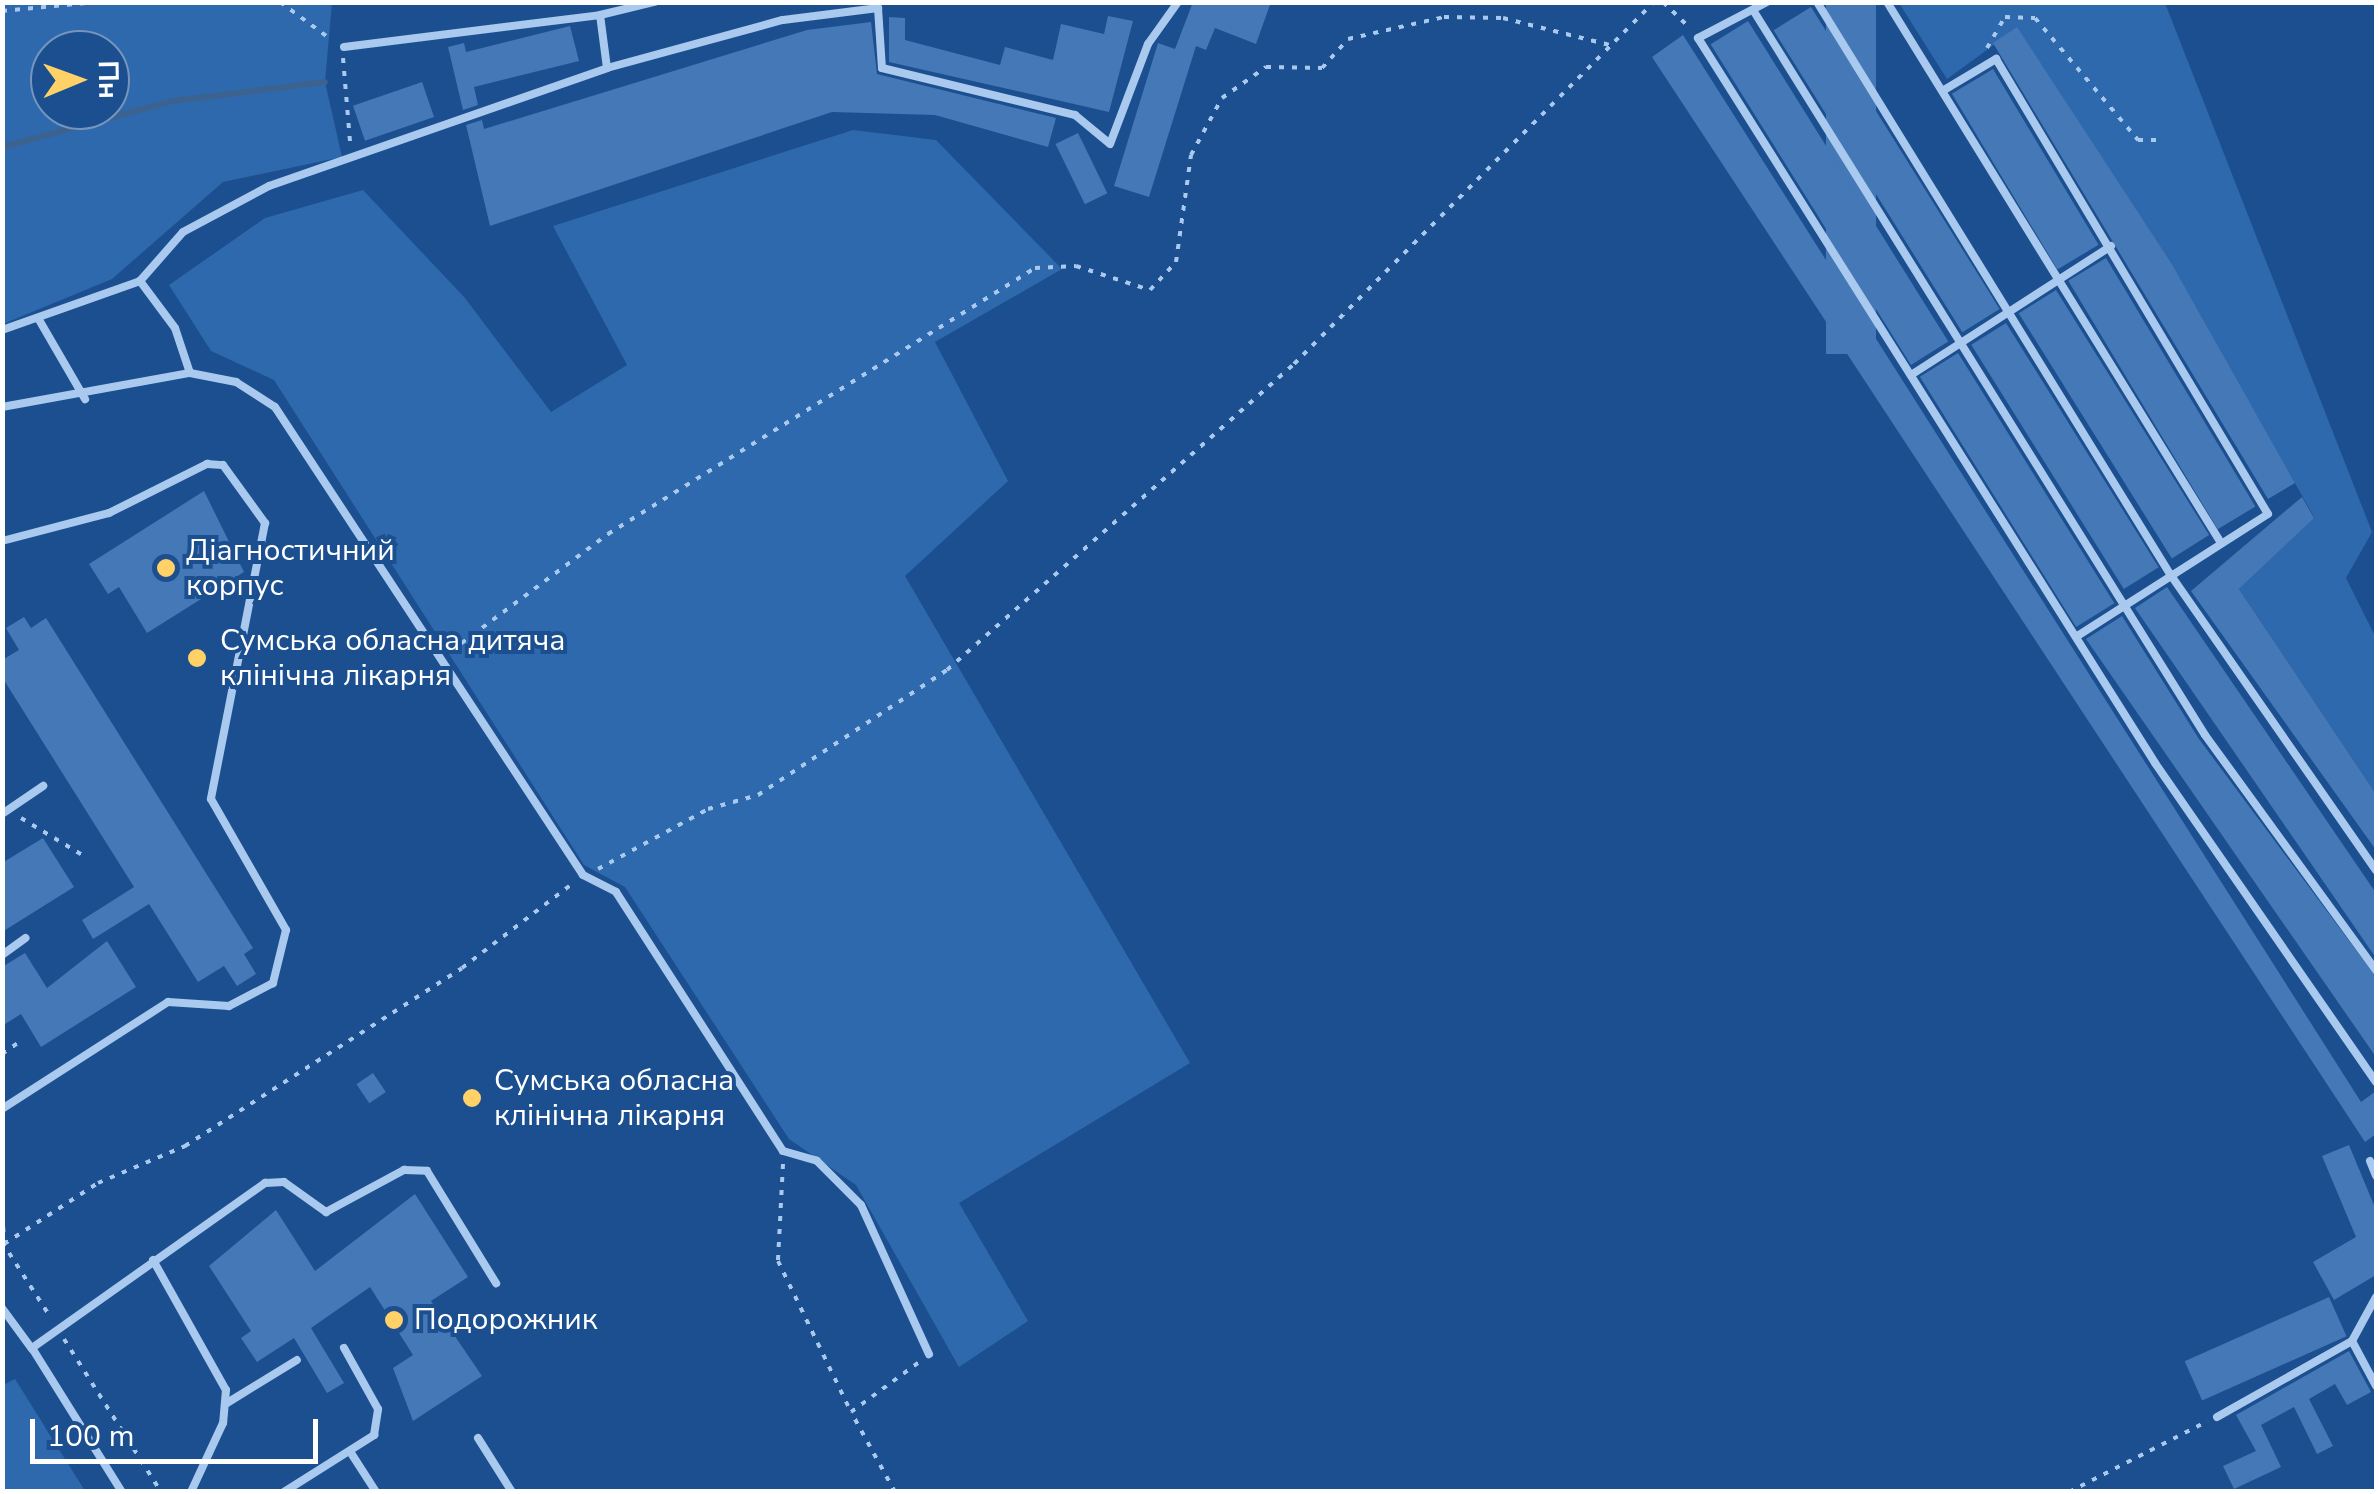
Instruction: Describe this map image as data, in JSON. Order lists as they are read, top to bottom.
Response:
{
  "places": [
    "Діагностичний корпус",
    "Сумська обласна дитяча клінічна лікарня",
    "Сумська обласна клінічна лікарня",
    "Подорожник"
  ],
  "scale_bar": "100 m",
  "north": "right"
}
